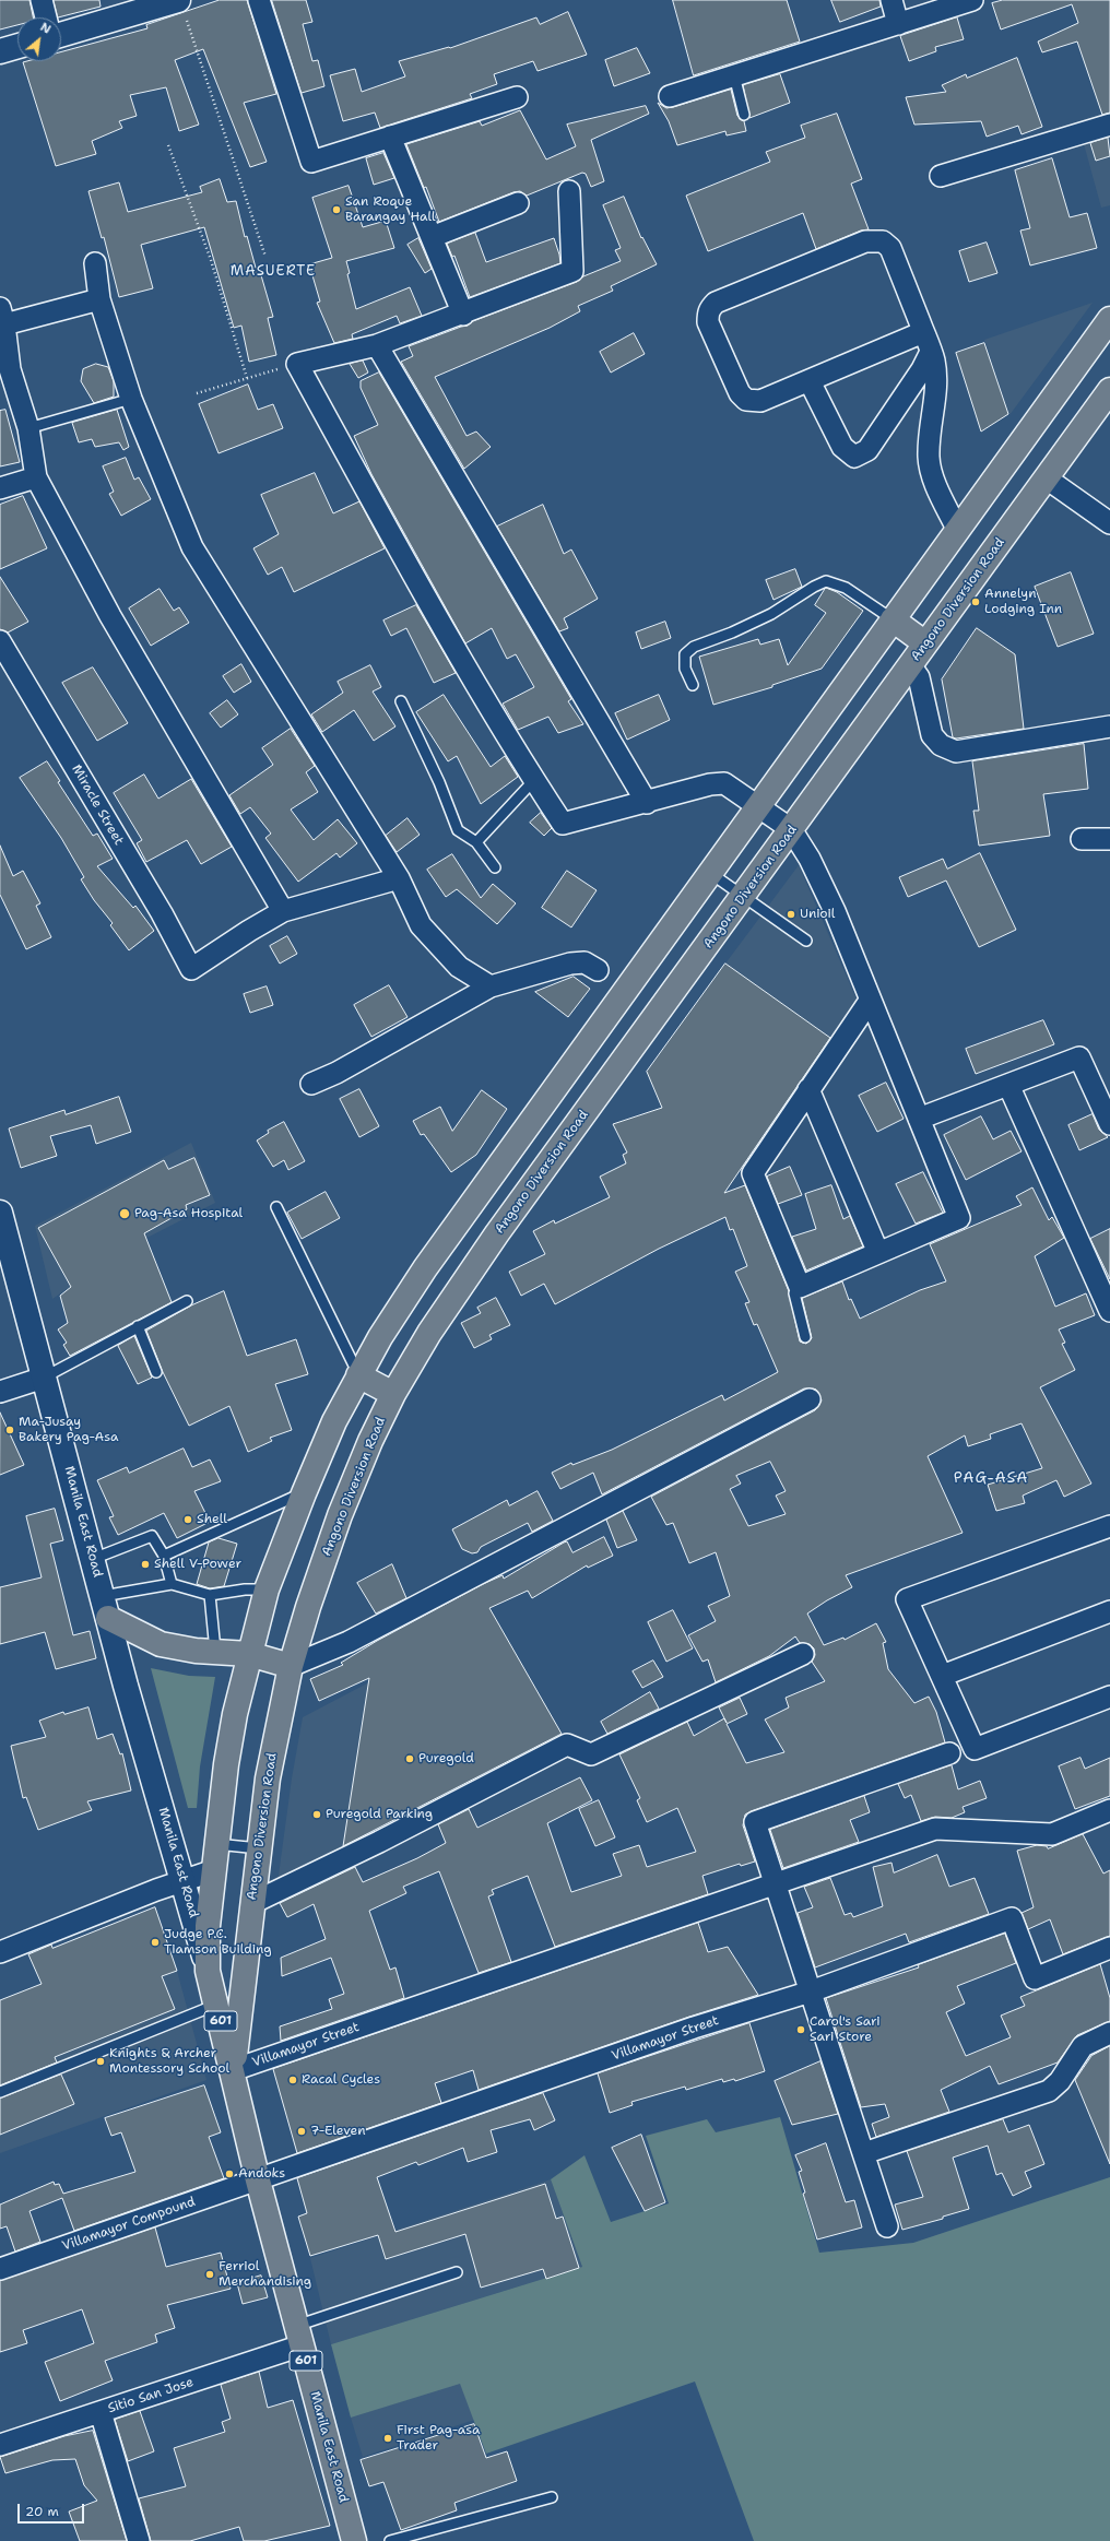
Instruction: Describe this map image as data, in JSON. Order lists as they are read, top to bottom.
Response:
{
  "streets": {
    "main road": ["Angono Diversion Road", "Manila East Road", "601"],
    "street": [
      "Miracle Street",
      "Villamayor Street",
      "Villamayor Compound",
      "Sitio San Jose"
    ]
  },
  "crossings": [
    ["Angono Diversion Road", "Manila East Road"],
    ["Angono Diversion Road", "Villamayor Street"],
    ["Manila East Road", "Villamayor Street"],
    ["Manila East Road", "Villamayor Compound"],
    ["Manila East Road", "Sitio San Jose"],
    ["Villamayor Street", "Villamayor Compound"]
  ],
  "districts": ["MASUERTE", "PAG-ASA"],
  "places": [
    "San Roque Barangay Hall",
    "Annelyn Lodging Inn",
    "Unioil",
    "Pag-Asa Hospital",
    "Ma-Jusay Bakery Pag-Asa",
    "Shell",
    "Shell V-Power",
    "Puregold",
    "Puregold Parking",
    "Judge P.C. Tiamson Building",
    "Carol's Sari Sari Store",
    "Knights & Archer Montessory School",
    "Racal Cycles",
    "7-Eleven",
    "Andoks",
    "Ferriol Merchandising",
    "First Pag-asa Trader"
  ],
  "scale_bar": "20 m",
  "north": "top right"
}
